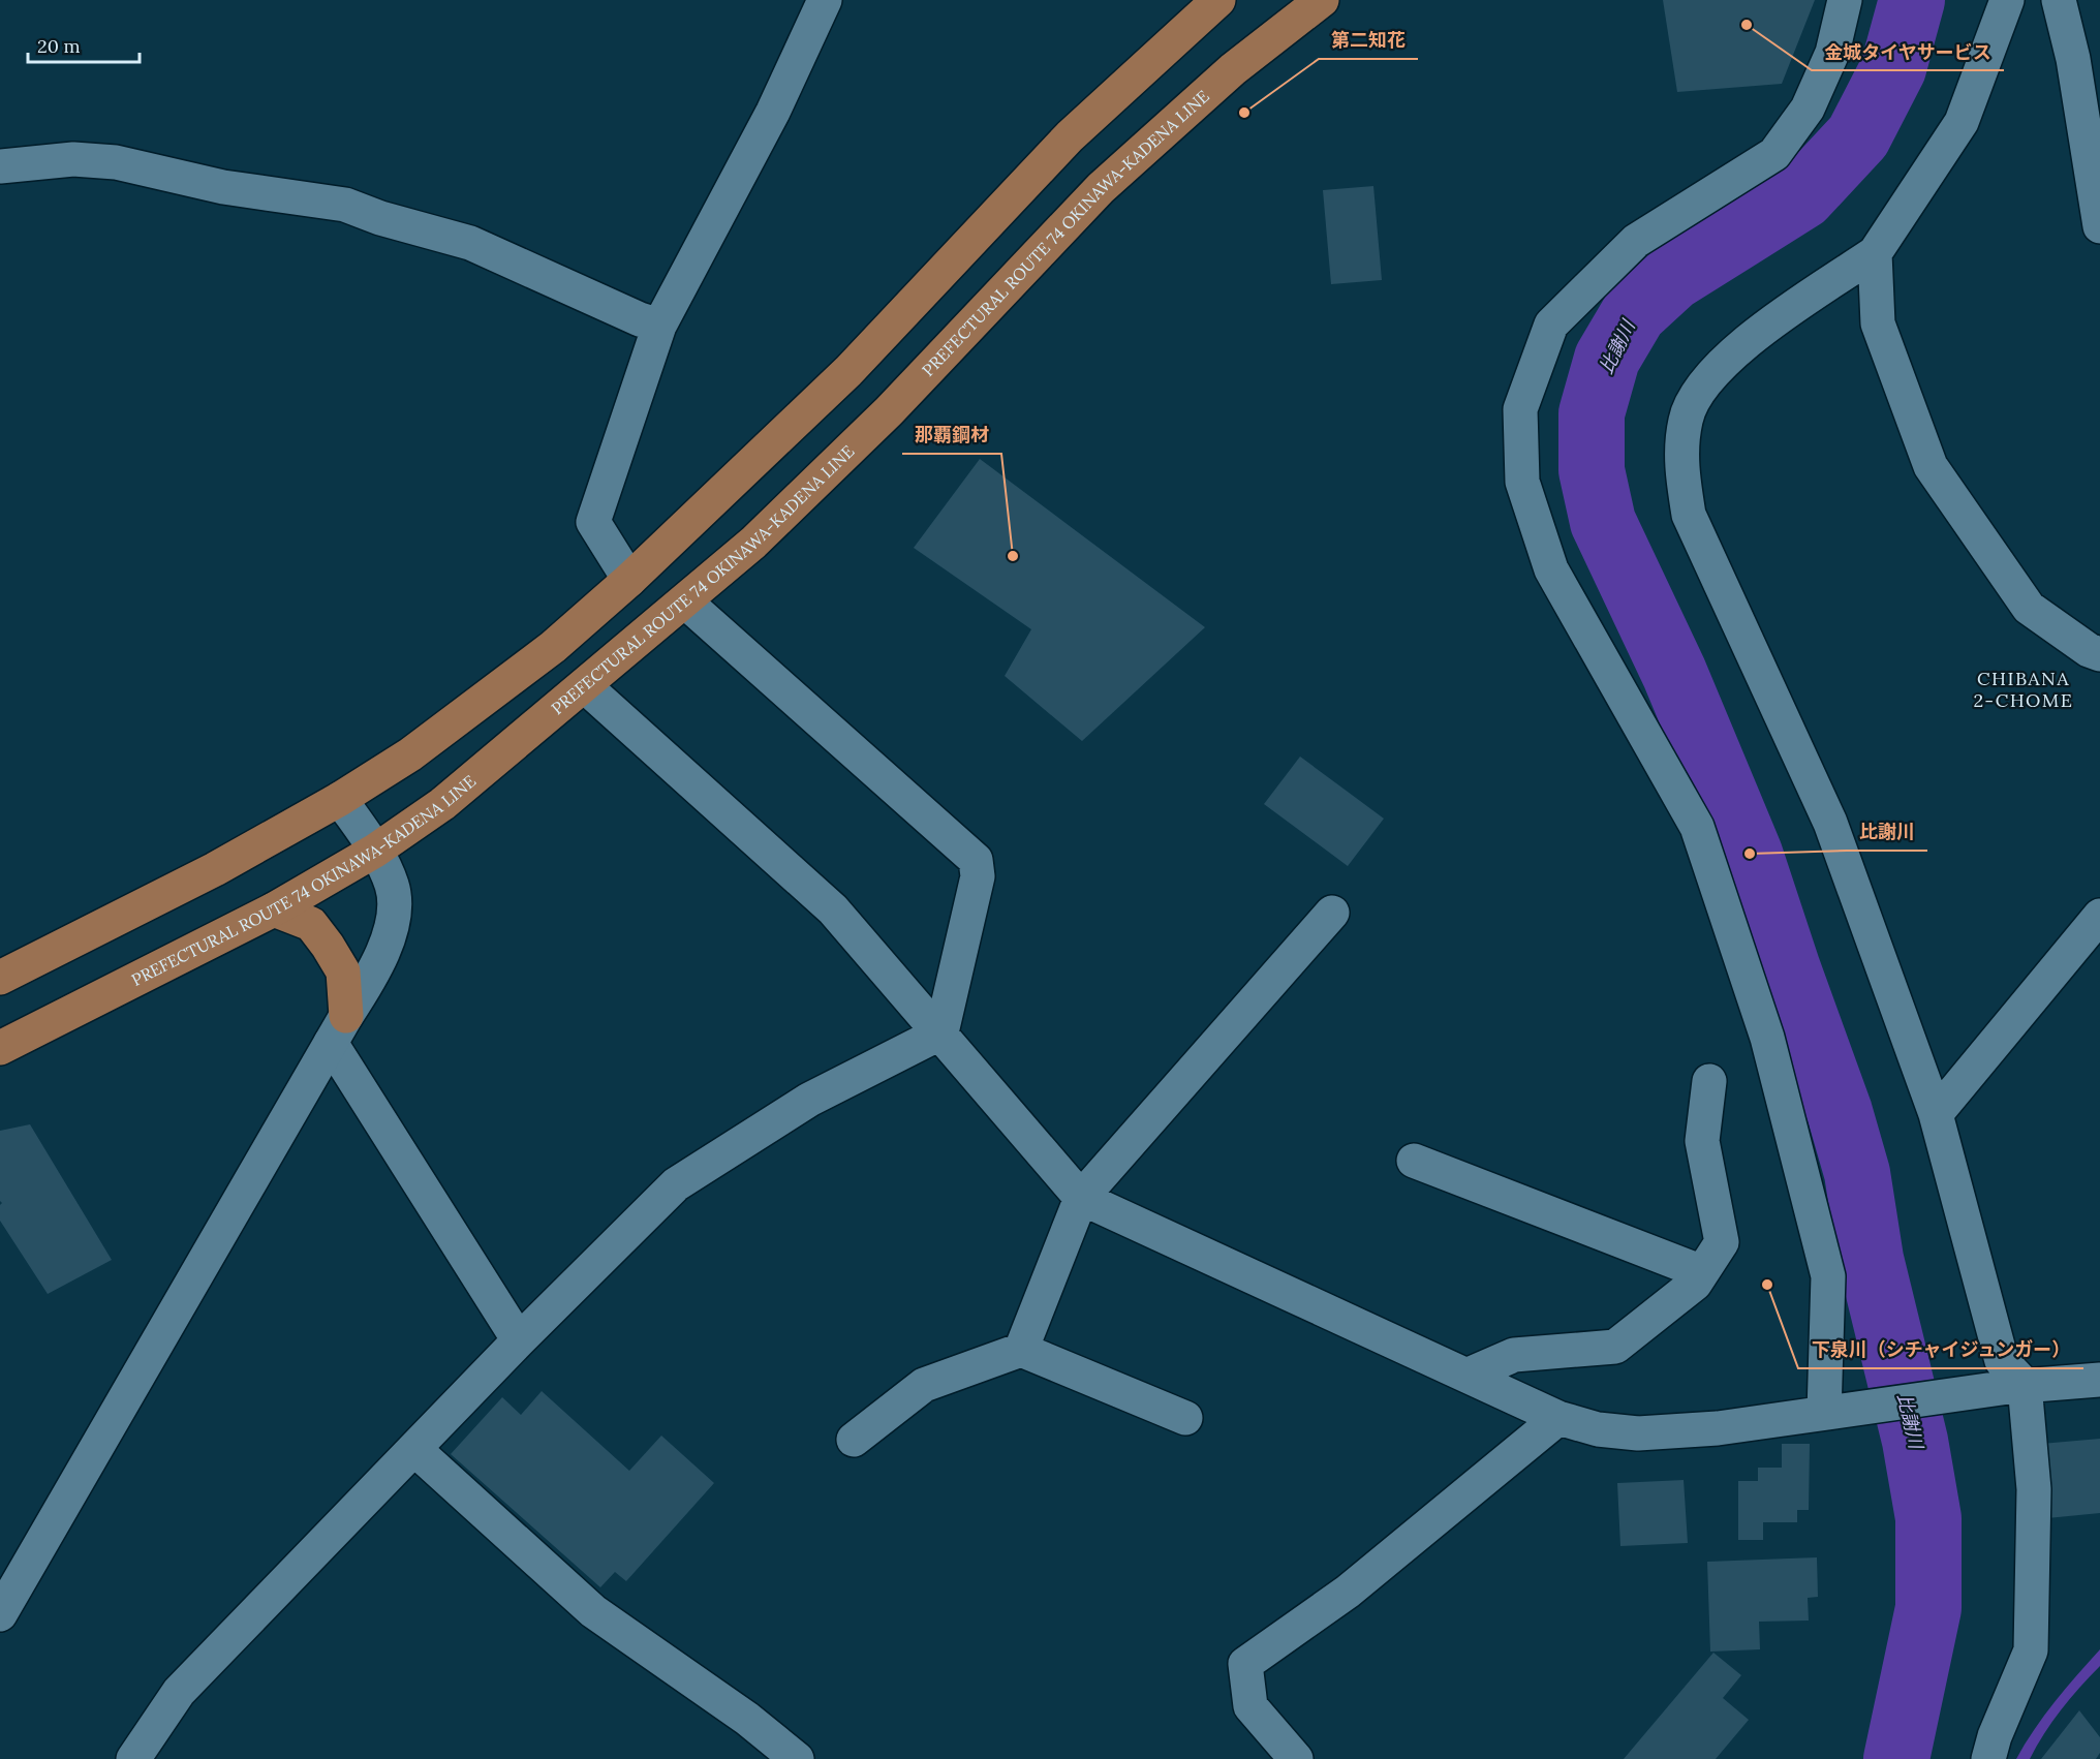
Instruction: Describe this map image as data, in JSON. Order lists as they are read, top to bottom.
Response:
{
  "streets": {
    "main road": ["PREFECTURAL ROUTE 74 OKINAWA-KADENA LINE"]
  },
  "districts": ["CHIBANA 2-CHOME"],
  "water": ["比謝川"],
  "places": [
    "金城タイヤサービス",
    "第二知花",
    "那覇鋼材",
    "比謝川",
    "下泉川（シチャイジュンガー）"
  ],
  "scale_bar": "20 m"
}
